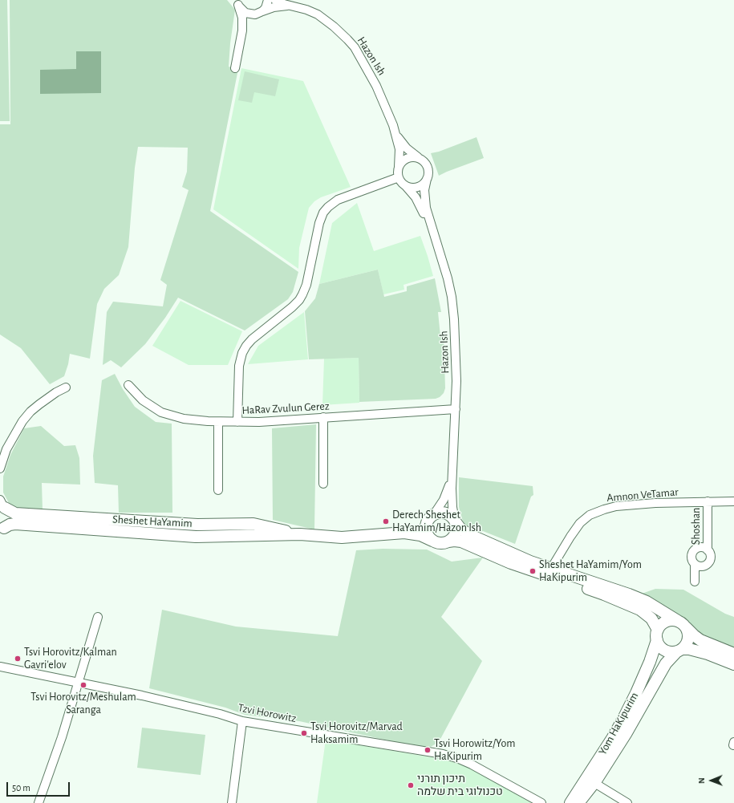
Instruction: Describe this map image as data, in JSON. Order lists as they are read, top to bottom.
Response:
{
  "streets": {
    "street": [
      "Hazon Ish",
      "HaRav Zvulun Gerez",
      "Amnon VeTamar",
      "Sheshet HaYamim",
      "Shoshan",
      "Tzvi Horowitz",
      "Yom HaKipurim"
    ]
  },
  "crossings": [
    ["Hazon Ish", "HaRav Zvulun Gerez"],
    ["Hazon Ish", "Sheshet HaYamim"],
    ["Amnon VeTamar", "Shoshan"]
  ],
  "places": [
    "Derech Sheshet HaYamim/Hazon Ish",
    "Sheshet HaYamim/Yom HaKipurim",
    "Tsvi Horovitz/Kalman Gavri'elov",
    "Tsvi Horovitz/Meshulam Saranga",
    "Tsvi Horovitz/Marvad Haksamim",
    "Tsvi Horowitz/Yom HaKipurim",
    "תיכון תורני טכנולוגי בית שלמה"
  ],
  "scale_bar": "50 m",
  "north": "left"
}
